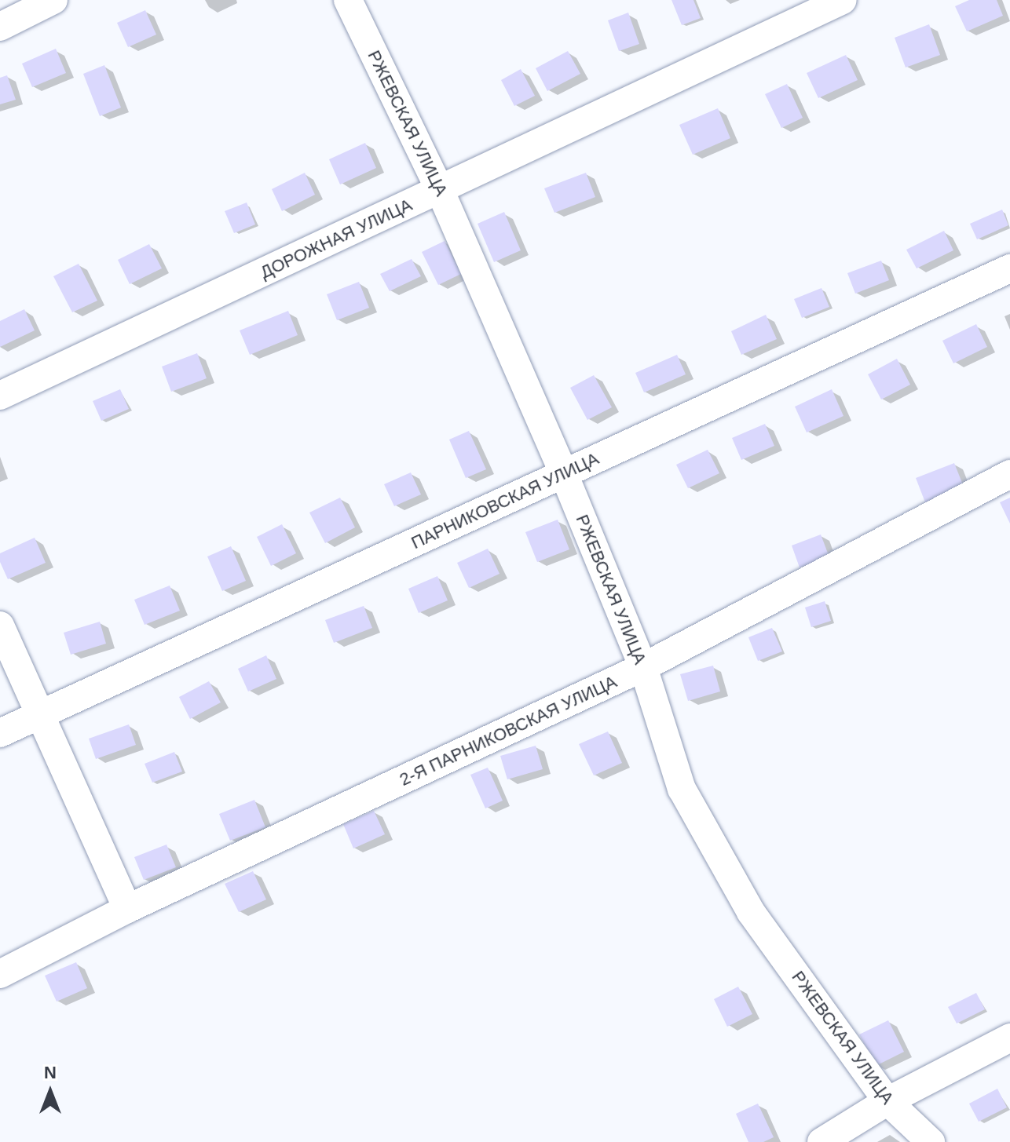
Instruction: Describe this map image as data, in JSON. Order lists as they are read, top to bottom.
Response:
{
  "streets": {
    "street": [
      "РЖЕВСКАЯ УЛИЦА",
      "ДОРОЖНАЯ УЛИЦА",
      "ПАРНИКОВСКАЯ УЛИЦА",
      "2-Я ПАРНИКОВСКАЯ УЛИЦА"
    ]
  },
  "crossings": [
    ["РЖЕВСКАЯ УЛИЦА", "ДОРОЖНАЯ УЛИЦА"],
    ["РЖЕВСКАЯ УЛИЦА", "ПАРНИКОВСКАЯ УЛИЦА"],
    ["РЖЕВСКАЯ УЛИЦА", "2-Я ПАРНИКОВСКАЯ УЛИЦА"]
  ],
  "north": "top"
}
